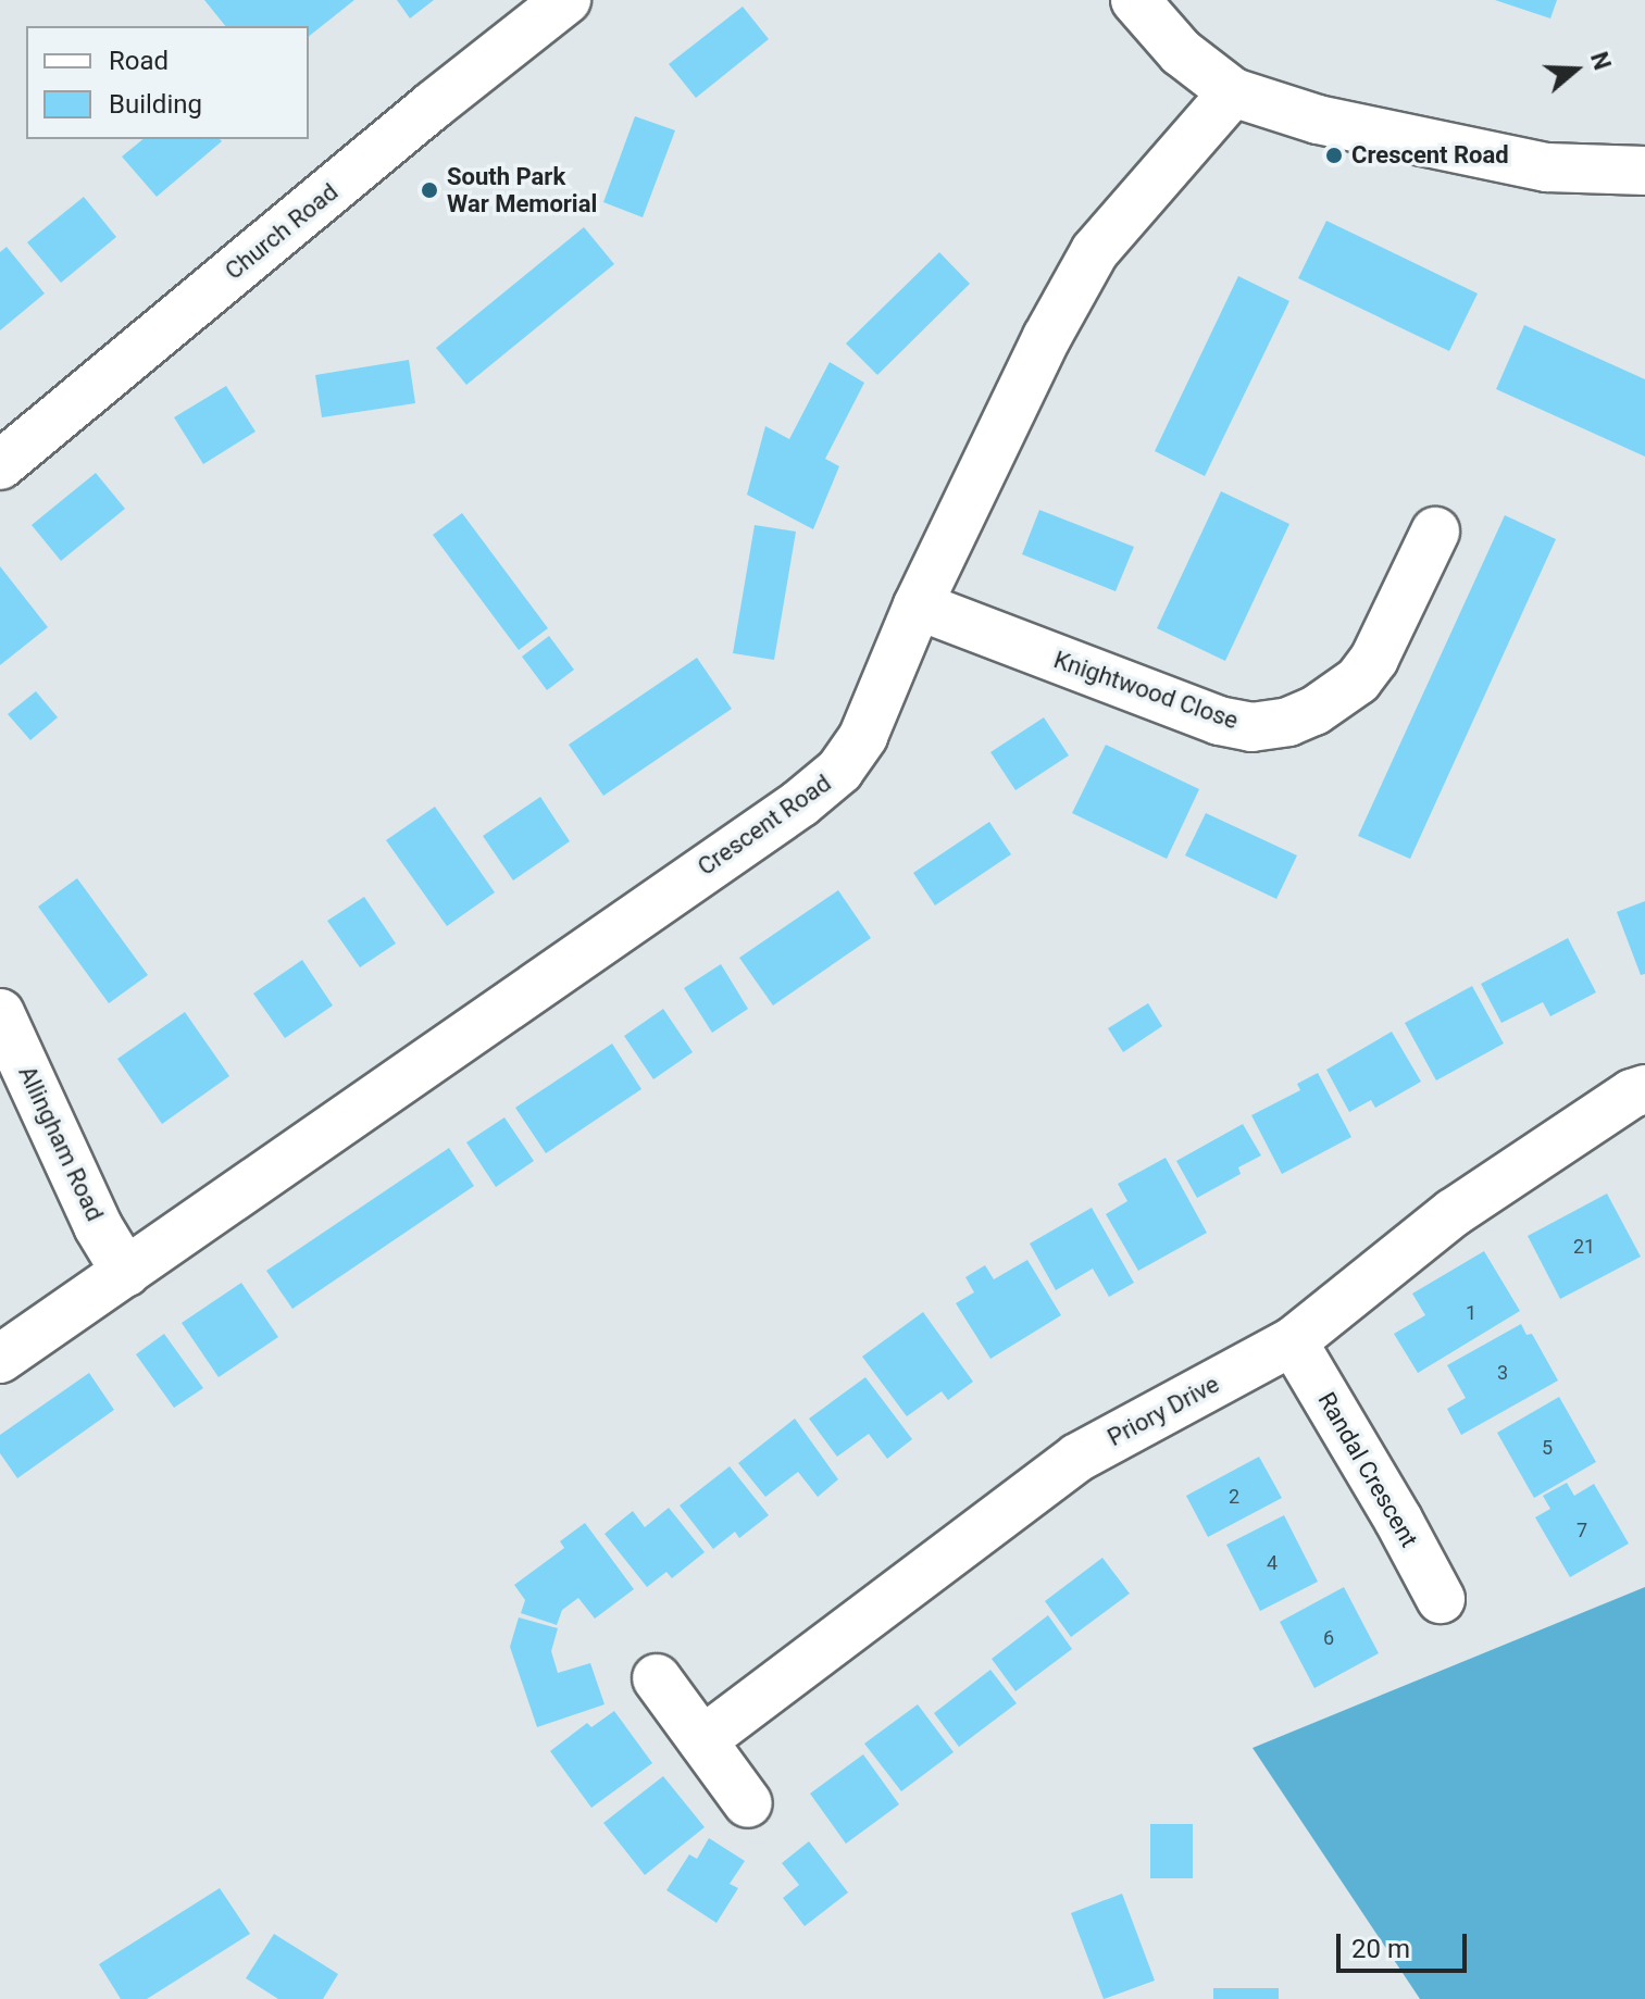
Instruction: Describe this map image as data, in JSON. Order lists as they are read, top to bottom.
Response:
{
  "streets": {
    "street": [
      "Church Road",
      "Knightwood Close",
      "Crescent Road",
      "Allingham Road",
      "Priory Drive",
      "Randal Crescent"
    ]
  },
  "crossings": [
    ["Knightwood Close", "Crescent Road"],
    ["Crescent Road", "Allingham Road"],
    ["Priory Drive", "Randal Crescent"]
  ],
  "places": ["Crescent Road", "South Park War Memorial"],
  "house_numbers": [
    "21",
    "1",
    "3",
    "5",
    "2",
    "7",
    "4",
    "6"
  ],
  "legend": ["Road", "Building"],
  "scale_bar": "20 m",
  "north": "right"
}
